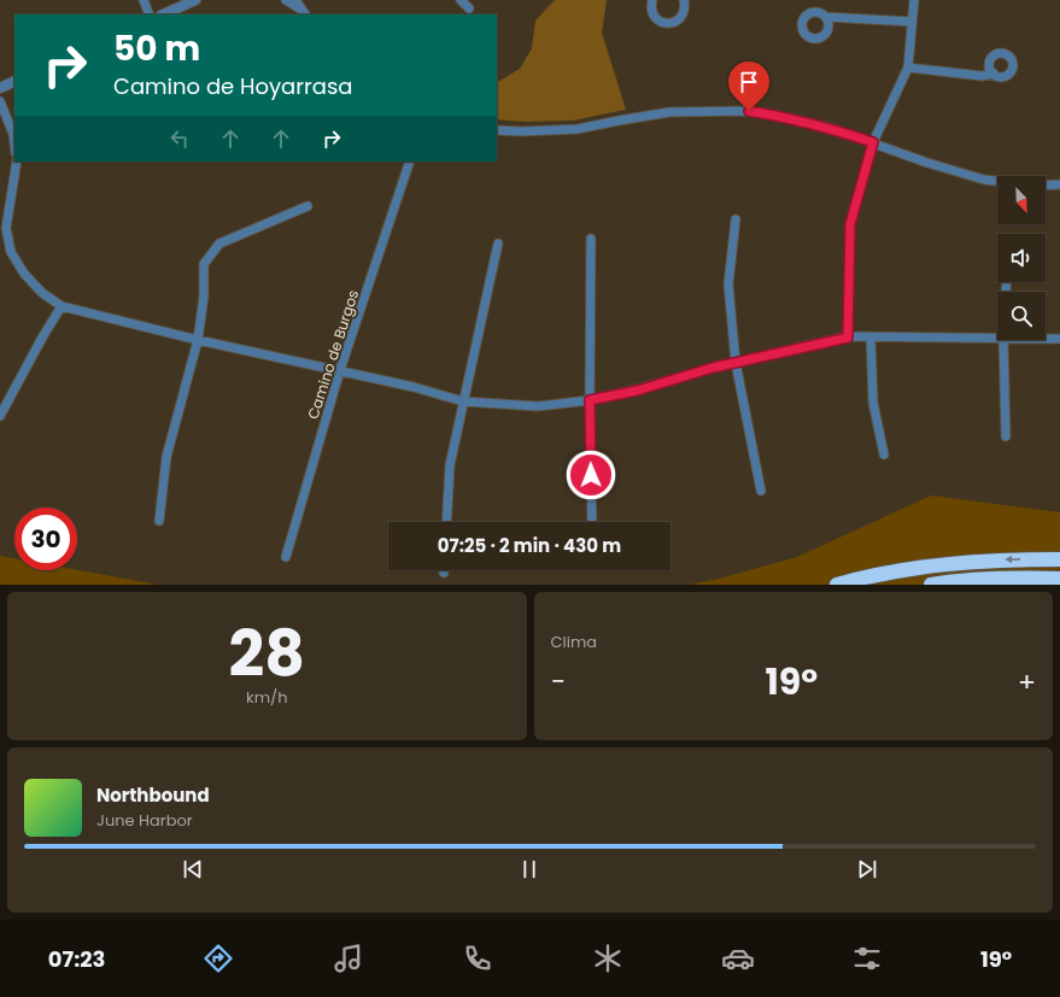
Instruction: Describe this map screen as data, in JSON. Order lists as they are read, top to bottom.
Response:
{
  "streets": {
    "street": ["Camino de Burgos"]
  },
  "north": "bottom right",
  "page": {
    "turn": ["50 m", "Camino de Hoyarrasa"],
    "limit": "30",
    "trip": "07:25 · 2 min · 430 m",
    "tile": [
      ["28", "km/h"],
      "Clima"
    ],
    "heat": ["−", "19°", "+"],
    "song": ["Northbound", "June Harbor"],
    "tabs": ["07:23", "19°"]
  }
}
